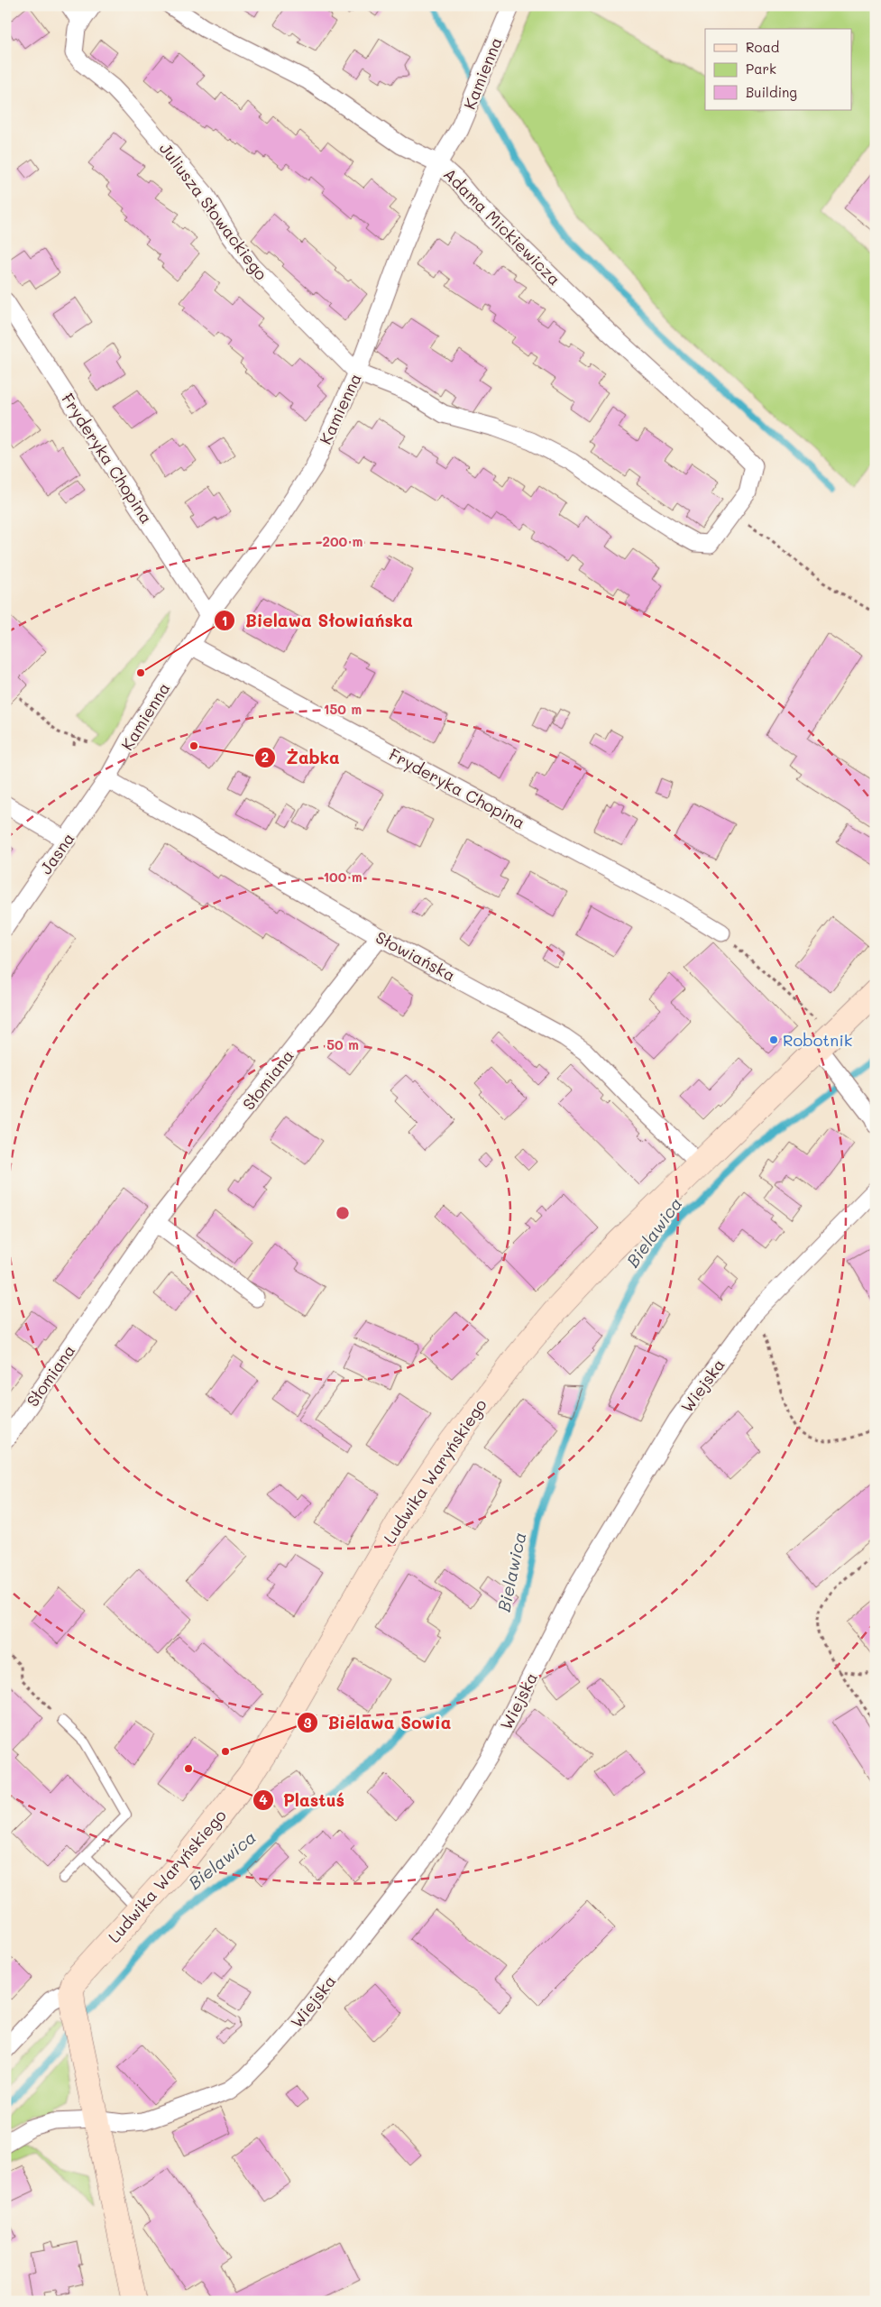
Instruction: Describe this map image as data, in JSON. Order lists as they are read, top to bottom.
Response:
{
  "streets": {
    "main road": ["Ludwika Waryńskiego"],
    "street": [
      "Kamienna",
      "Juliusza Słowackiego",
      "Adama Mickiewicza",
      "Fryderyka Chopina",
      "Jasna",
      "Słowiańska",
      "Słomiana",
      "Wiejska"
    ]
  },
  "crossings": [
    ["Kamienna", "Juliusza Słowackiego"],
    ["Kamienna", "Adama Mickiewicza"],
    ["Kamienna", "Fryderyka Chopina"],
    ["Kamienna", "Jasna"],
    ["Kamienna", "Słowiańska"],
    ["Juliusza Słowackiego", "Adama Mickiewicza"],
    ["Jasna", "Słowiańska"],
    ["Słowiańska", "Słomiana"],
    ["Słowiańska", "Ludwika Waryńskiego"]
  ],
  "water": ["Bielawica"],
  "places": [
    "Bielawa Słowiańska",
    "Żabka",
    "Robotnik",
    "Bielawa Sowia",
    "Plastuś"
  ],
  "legend": ["Road", "Park", "Building"],
  "rings": [
    "200 m",
    "150 m",
    "100 m",
    "50 m"
  ]
}
